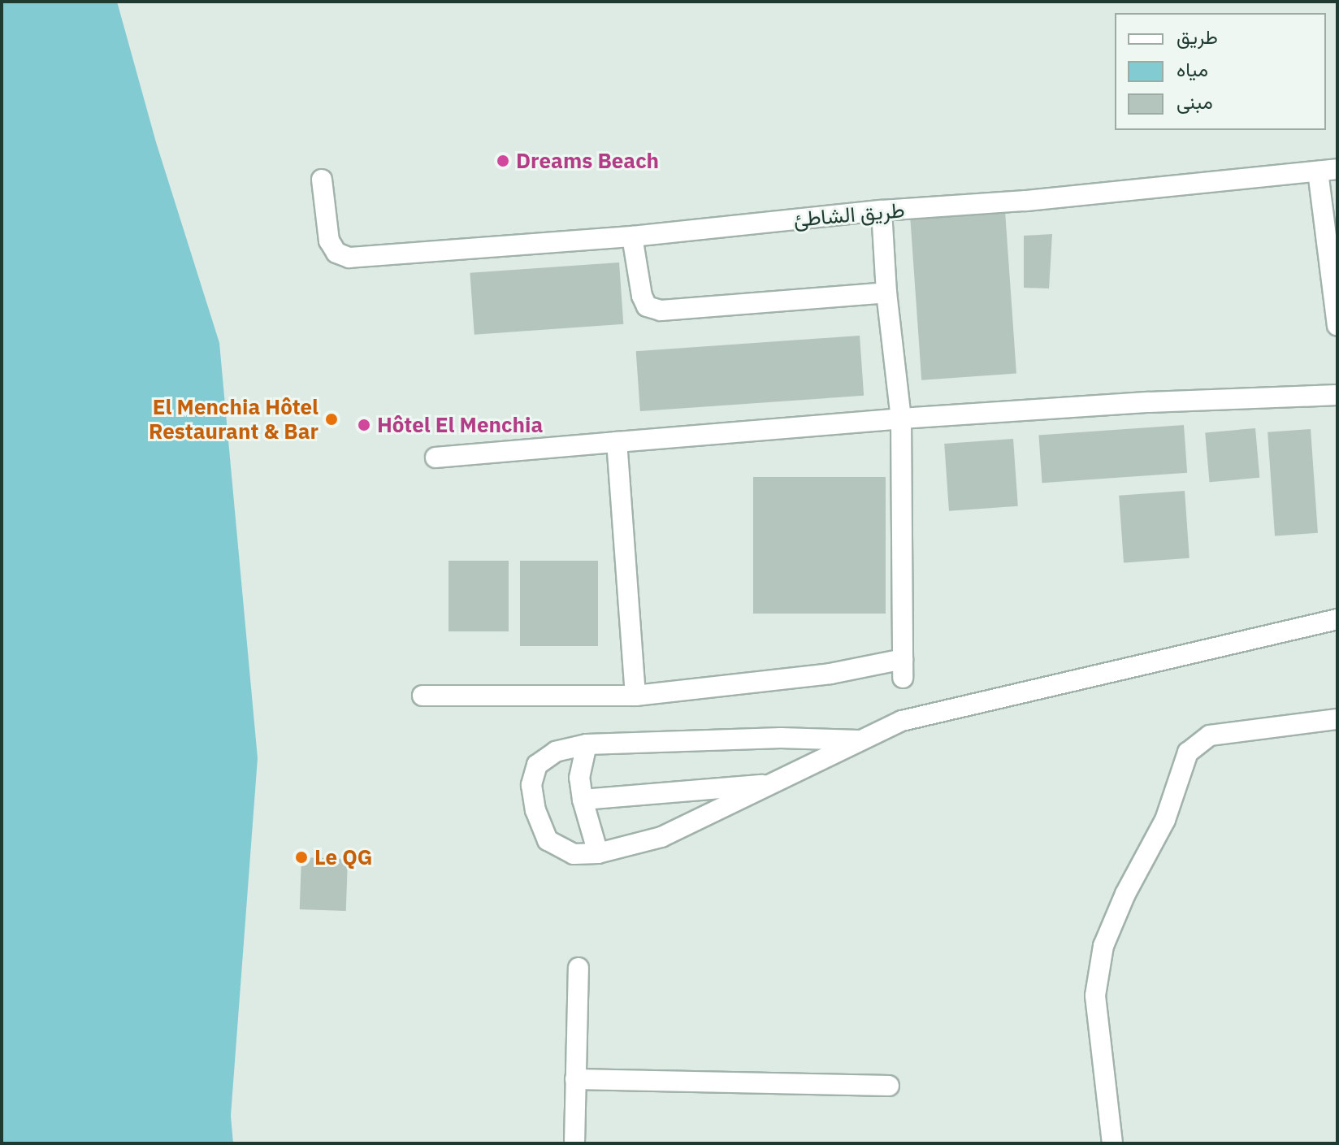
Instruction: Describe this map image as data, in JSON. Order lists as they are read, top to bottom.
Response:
{
  "streets": {
    "street": ["طريق الشاطئ"]
  },
  "places": [
    "Dreams Beach",
    "El Menchia Hôtel Restaurant & Bar",
    "Hôtel El Menchia",
    "Le QG"
  ],
  "legend": ["طريق", "مياه", "مبنى"]
}
